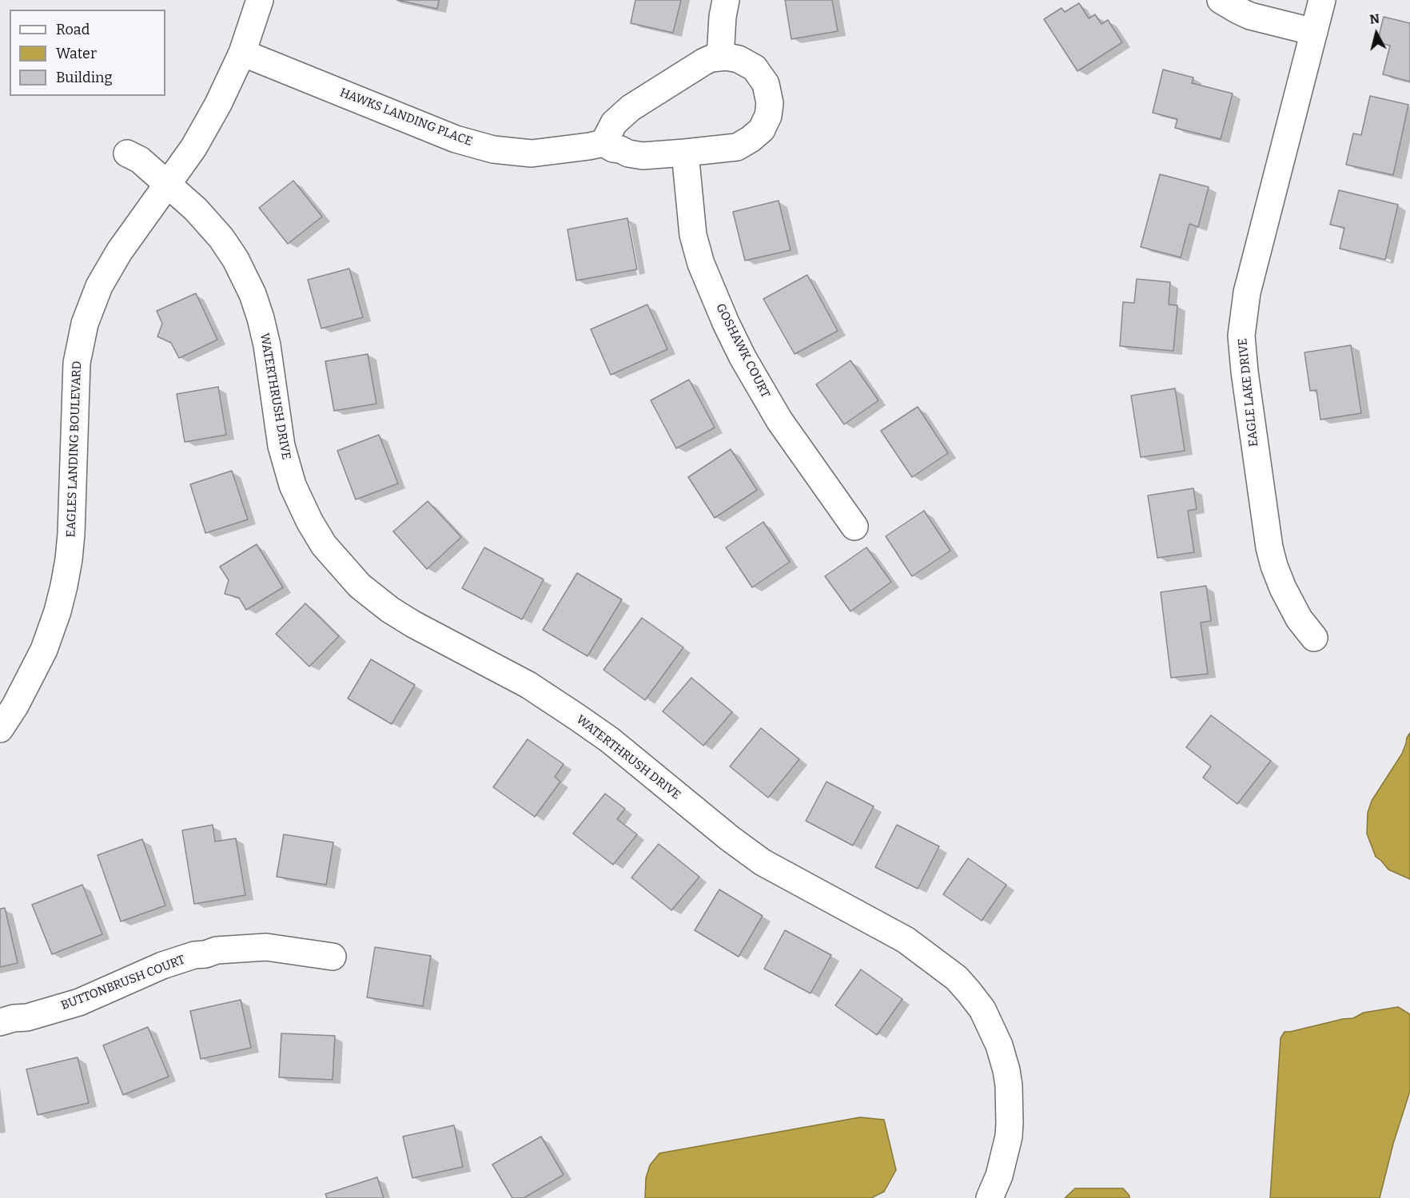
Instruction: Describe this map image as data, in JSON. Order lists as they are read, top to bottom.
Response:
{
  "streets": {
    "street": [
      "HAWKS LANDING PLACE",
      "GOSHAWK COURT",
      "EAGLE LAKE DRIVE",
      "WATERTHRUSH DRIVE",
      "EAGLES LANDING BOULEVARD",
      "BUTTONBRUSH COURT"
    ]
  },
  "crossings": [
    ["HAWKS LANDING PLACE", "EAGLES LANDING BOULEVARD"],
    ["WATERTHRUSH DRIVE", "EAGLES LANDING BOULEVARD"]
  ],
  "legend": ["Road", "Water", "Building"],
  "north": "top"
}
